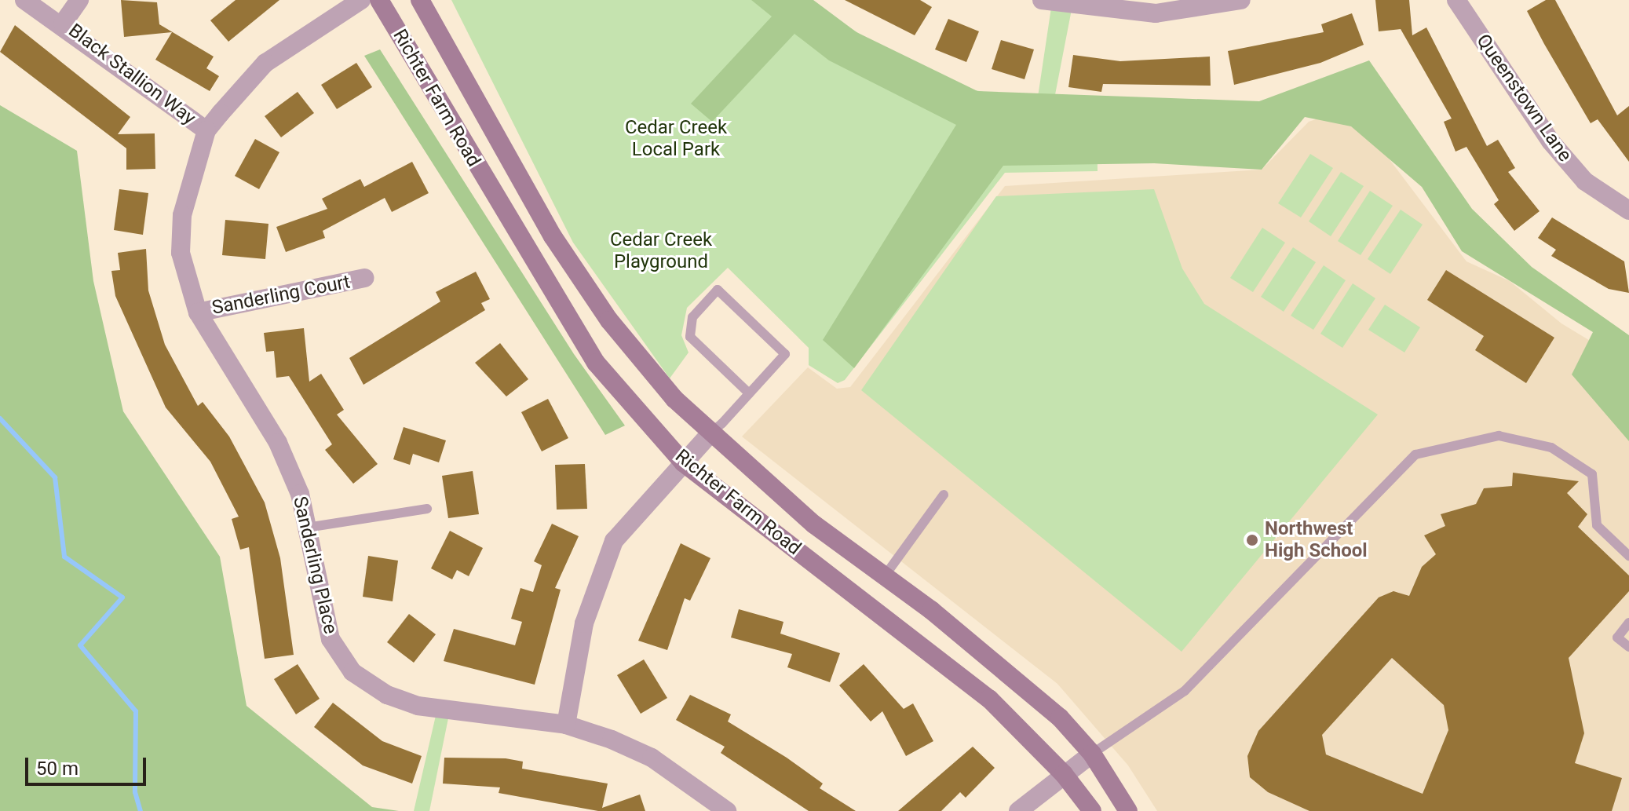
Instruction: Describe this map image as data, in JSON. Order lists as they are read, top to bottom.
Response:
{
  "streets": {
    "main road": ["Richter Farm Road"],
    "street": [
      "Black Stallion Way",
      "Queenstown Lane",
      "Sanderling Court",
      "Sanderling Place"
    ]
  },
  "crossings": [
    ["Black Stallion Way", "Sanderling Place"],
    ["Sanderling Court", "Sanderling Place"]
  ],
  "parks": ["Cedar Creek Local Park", "Cedar Creek Playground"],
  "places": ["Northwest High School"],
  "scale_bar": "50 m"
}
